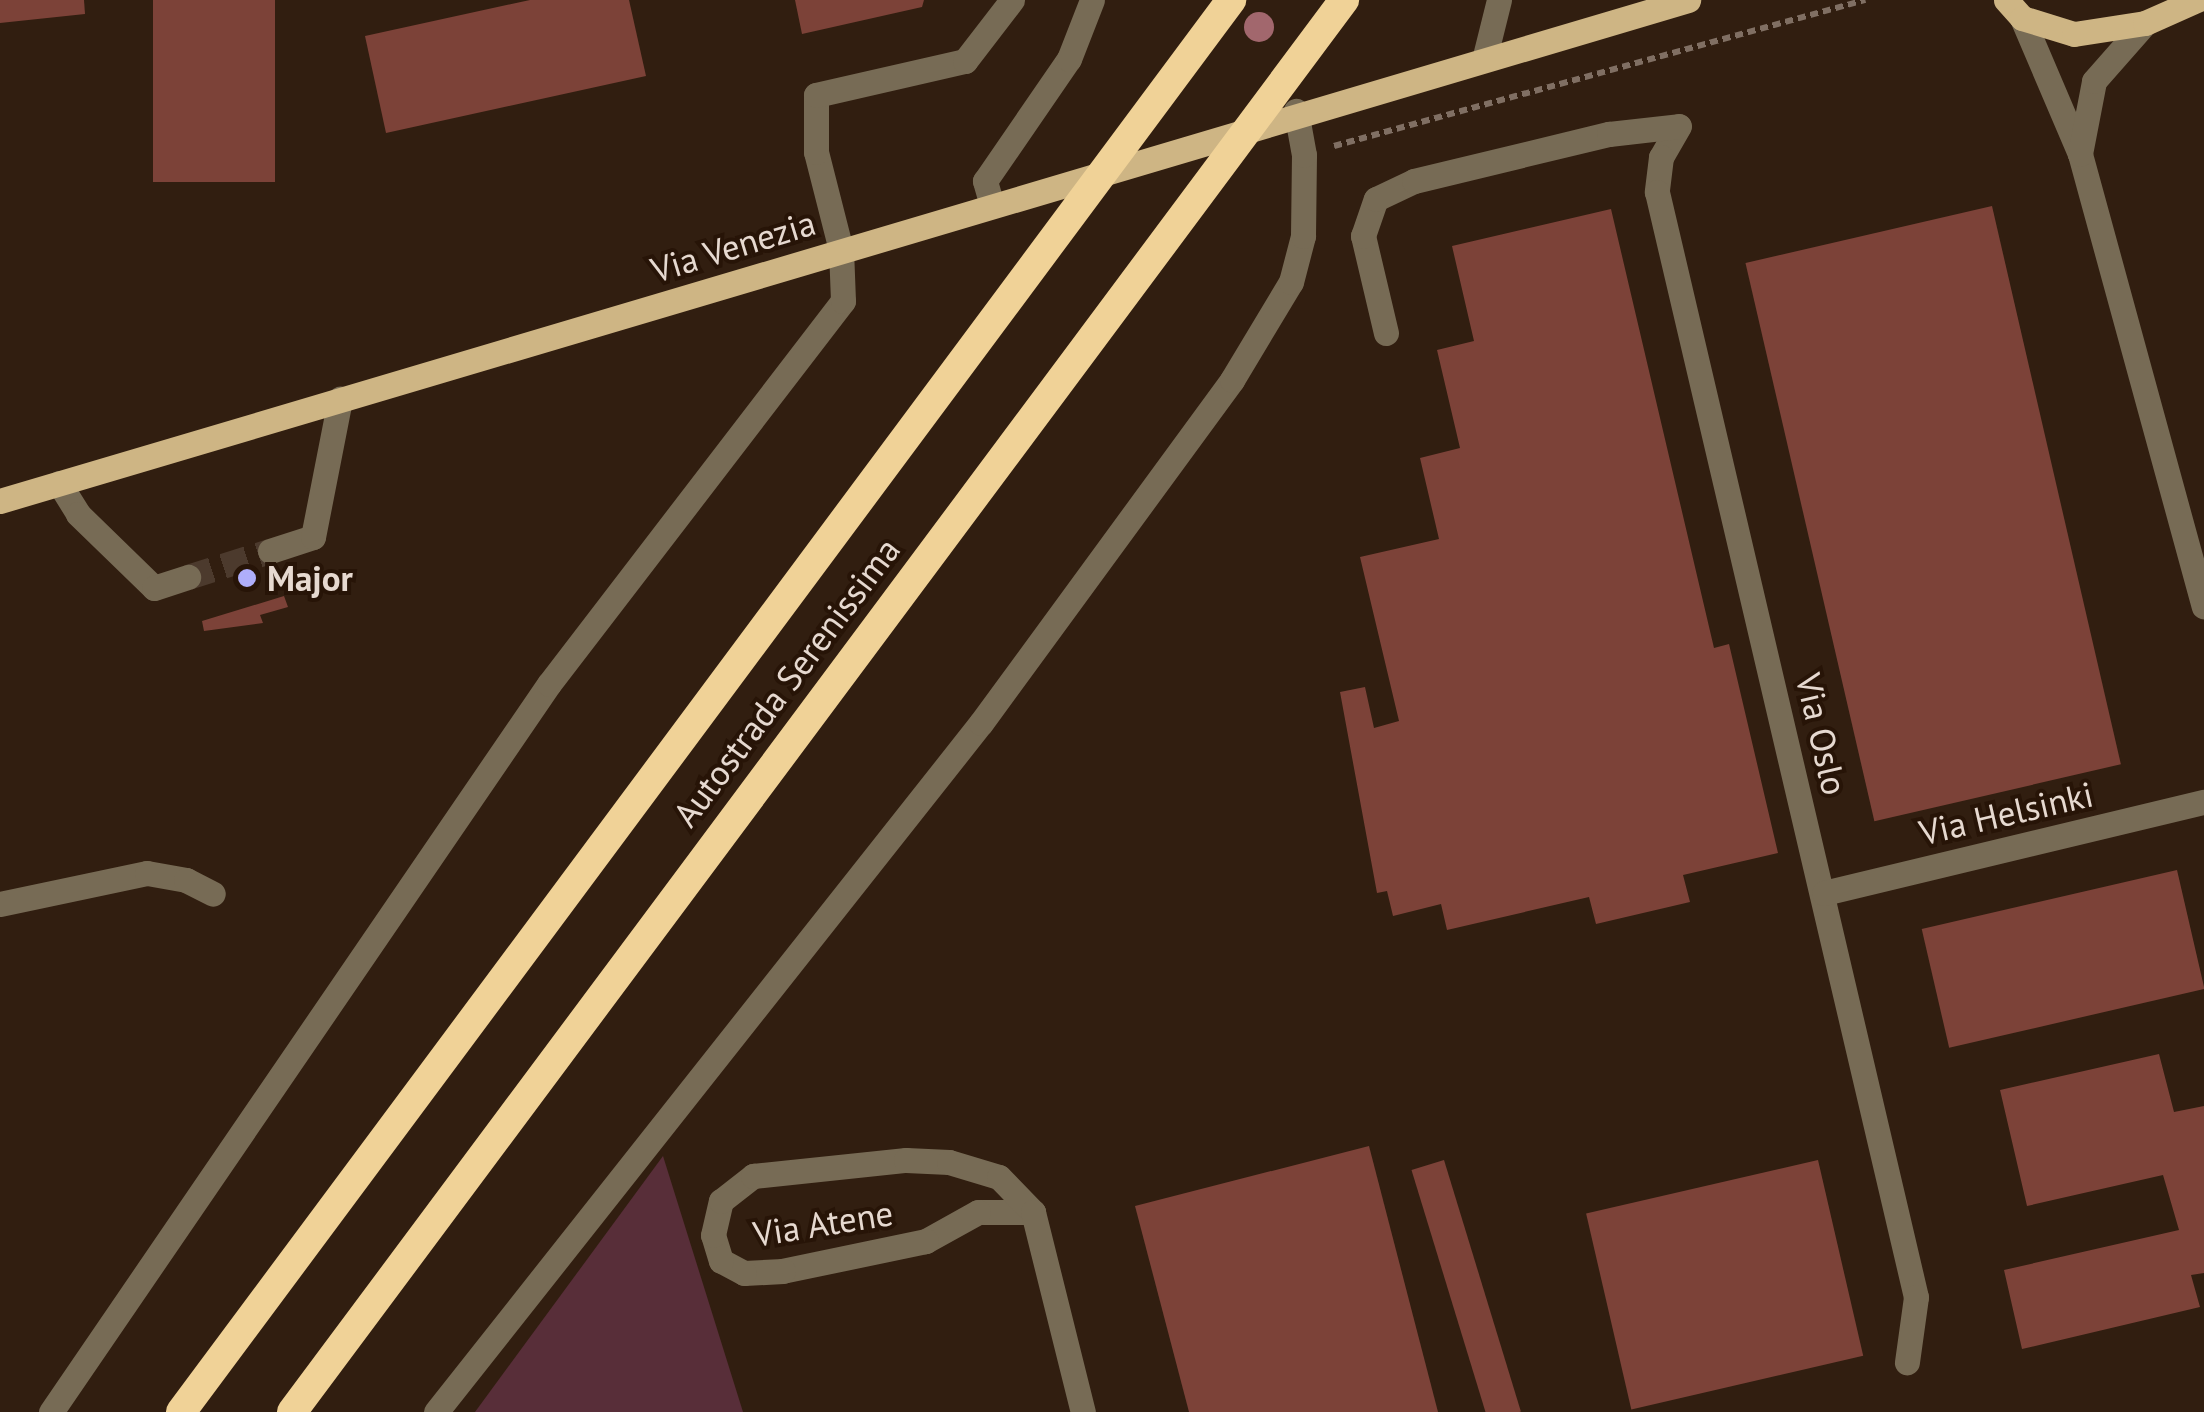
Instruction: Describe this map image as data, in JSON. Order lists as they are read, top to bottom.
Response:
{
  "streets": {
    "highway": ["Autostrada Serenissima"],
    "main road": ["Via Venezia"],
    "street": ["Via Oslo", "Via Helsinki", "Via Atene"]
  },
  "crossings": [
    ["Via Oslo", "Via Helsinki"]
  ],
  "places": ["Major"]
}
